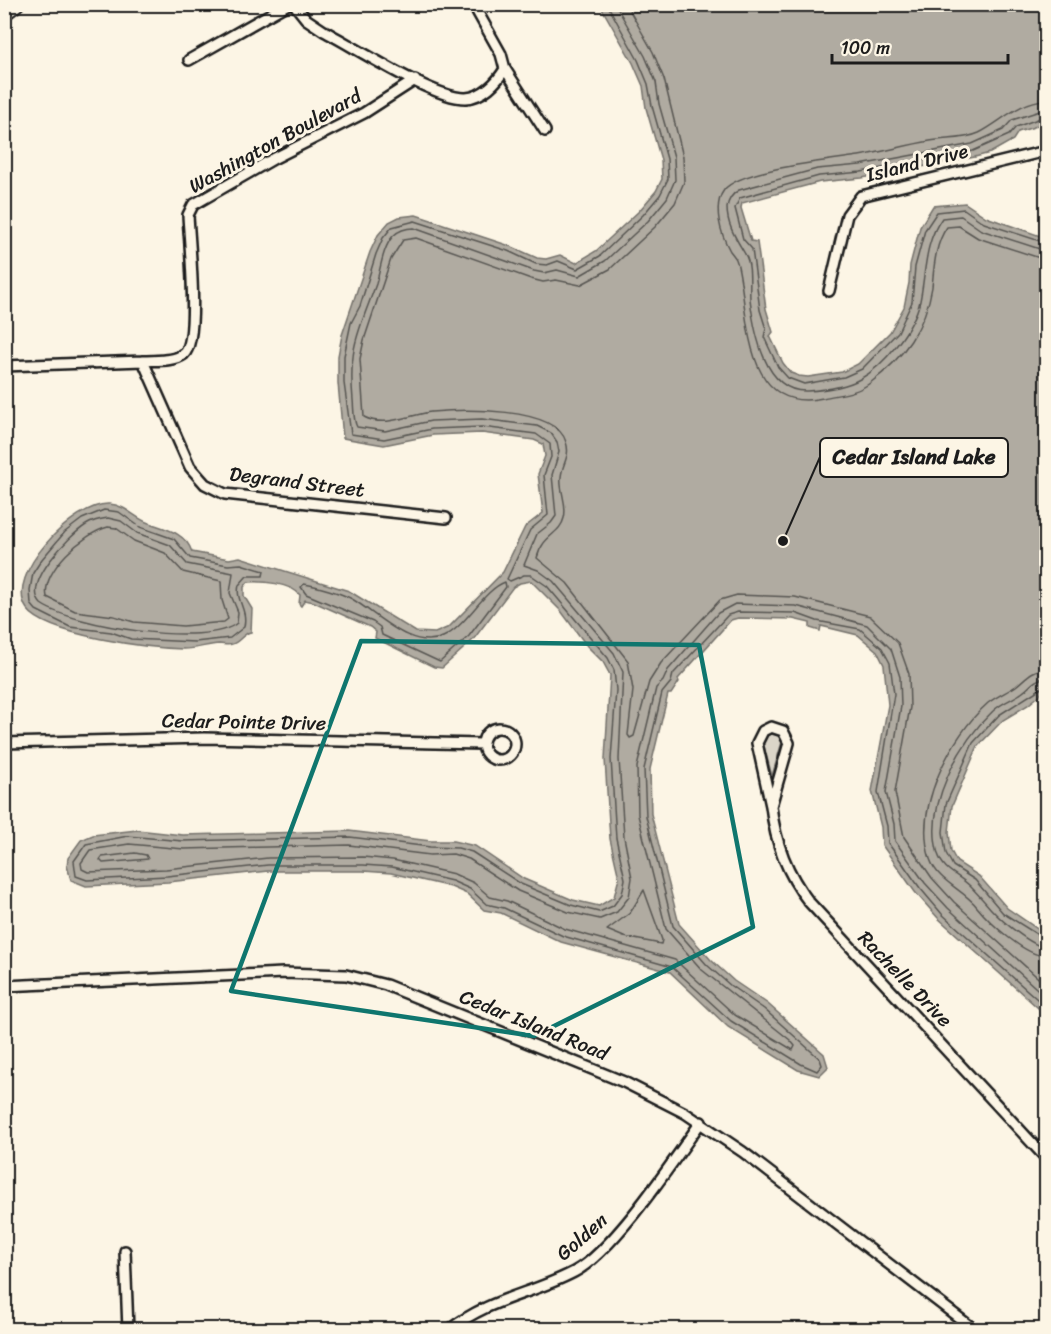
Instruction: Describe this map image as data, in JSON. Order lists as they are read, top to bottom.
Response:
{
  "streets": {
    "street": [
      "Washington Boulevard",
      "Island Drive",
      "Degrand Street",
      "Cedar Pointe Drive",
      "Rachelle Drive",
      "Cedar Island Road",
      "Golden"
    ]
  },
  "crossings": [
    ["Washington Boulevard", "Degrand Street"],
    ["Cedar Island Road", "Golden"]
  ],
  "places": ["Cedar Island Lake"],
  "scale_bar": "100 m"
}
